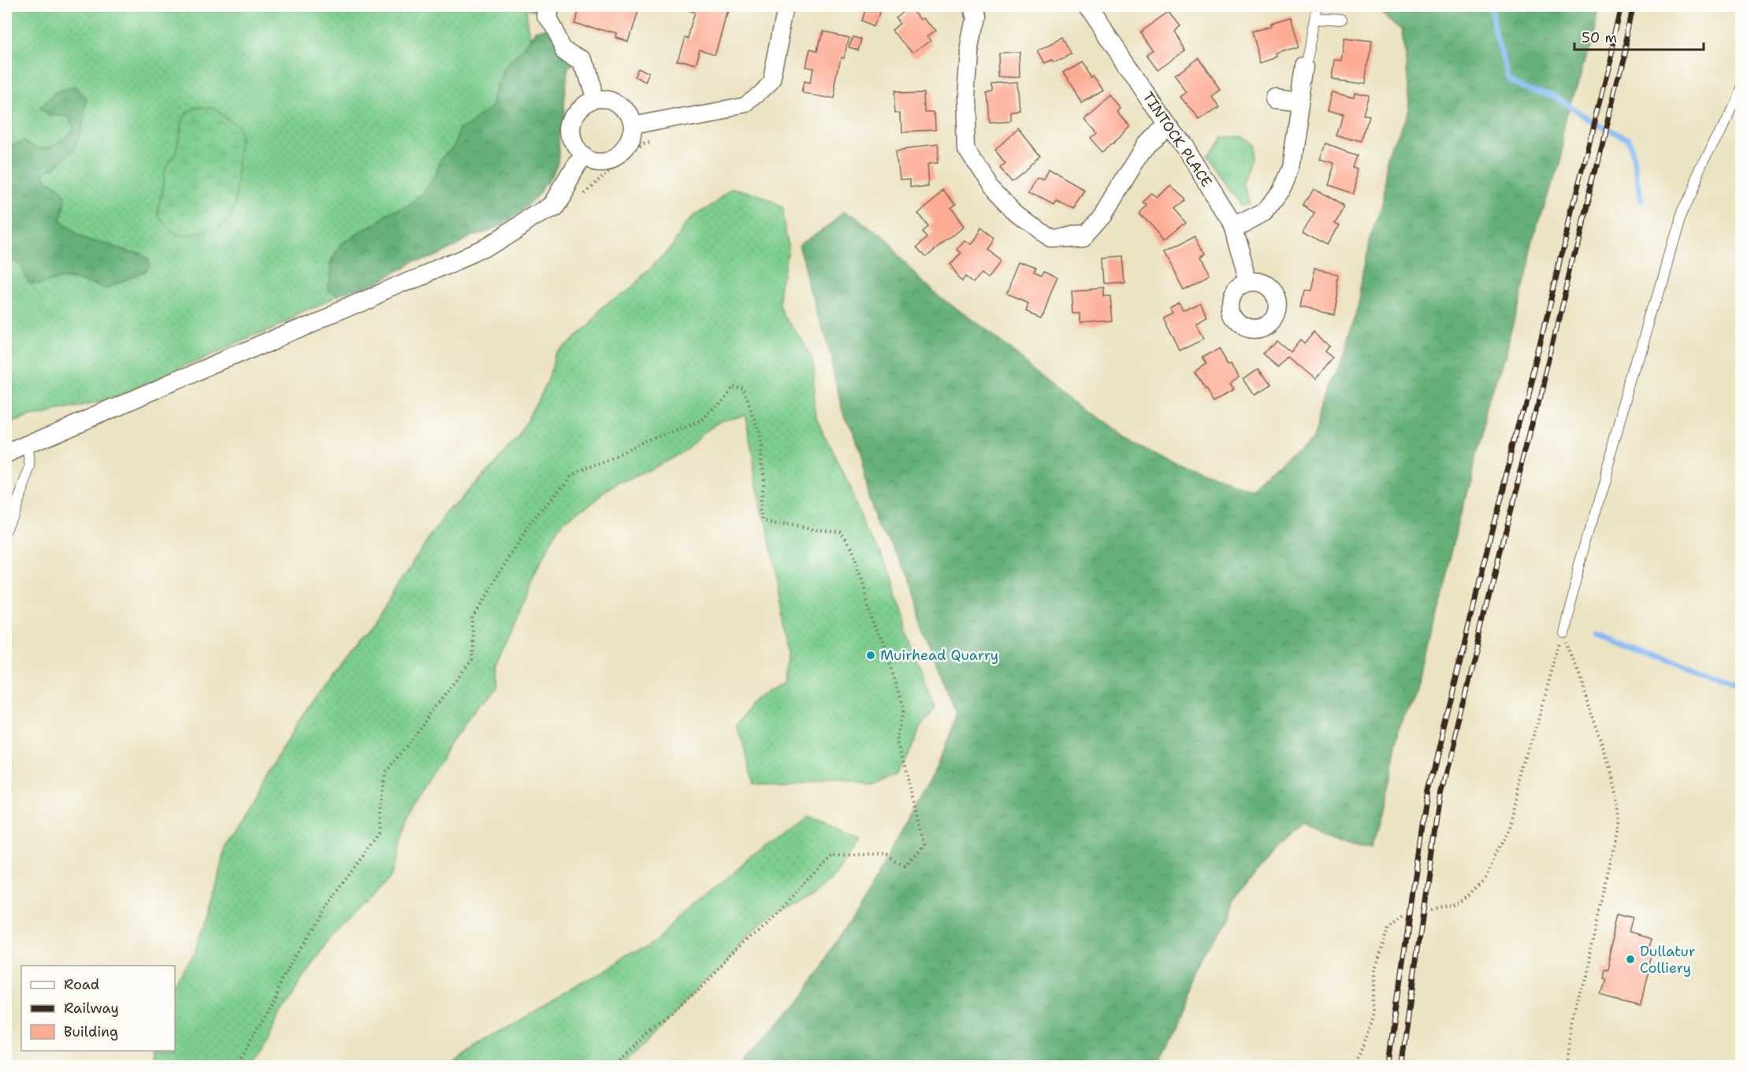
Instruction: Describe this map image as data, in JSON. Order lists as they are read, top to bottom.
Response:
{
  "streets": {
    "street": ["TINTOCK PLACE"]
  },
  "places": ["Muirhead Quarry", "Dullatur Colliery"],
  "legend": ["Road", "Railway", "Building"],
  "scale_bar": "50 m"
}
